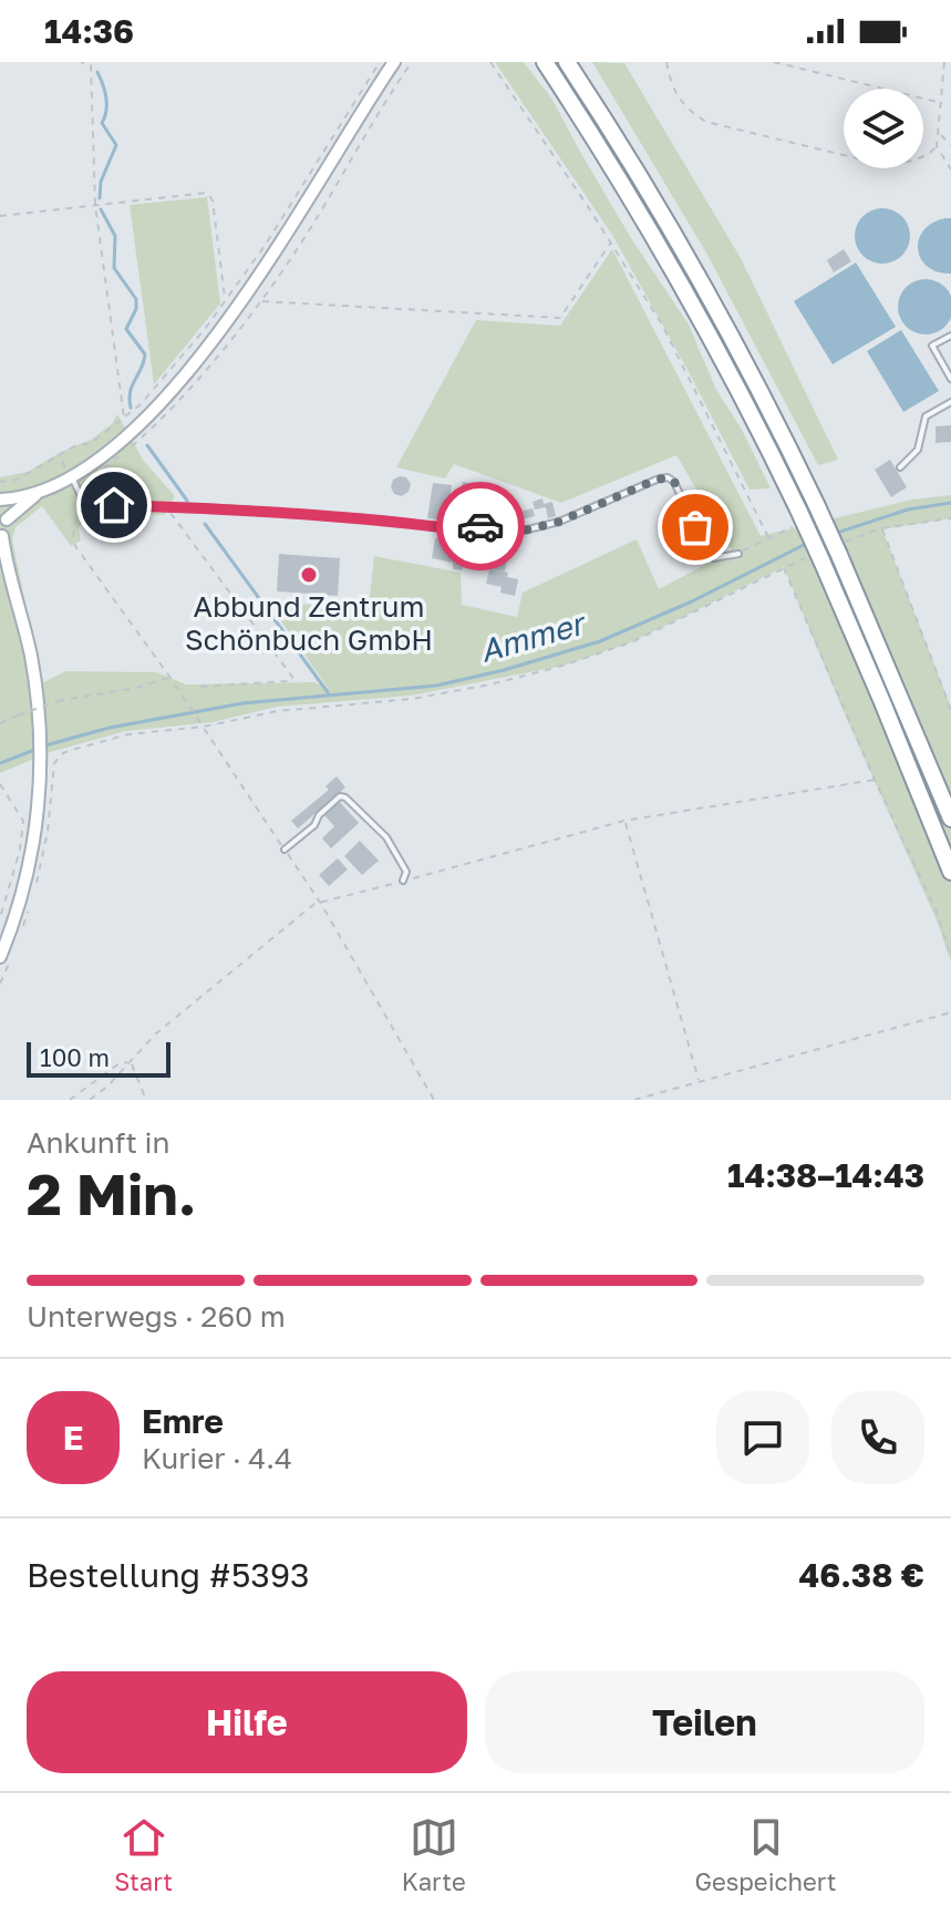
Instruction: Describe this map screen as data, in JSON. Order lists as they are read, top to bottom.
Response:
{
  "water": ["Ammer"],
  "places": ["Abbund Zentrum Schönbuch GmbH"],
  "scale_bar": "100 m",
  "page": {
    "status": "14:36",
    "scale": "100 m",
    "heading": ["2 Min.", "Ankunft in", "14:38–14:43"],
    "panel": [
      "Emre",
      "Kurier · 4.4",
      "Bestellung #5393",
      "46.38 €"
    ],
    "bar": "Unterwegs · 260 m",
    "round": "E",
    "buttons": ["Hilfe", "Teilen"],
    "tabs": ["Start", "Karte", "Gespeichert"]
  }
}
